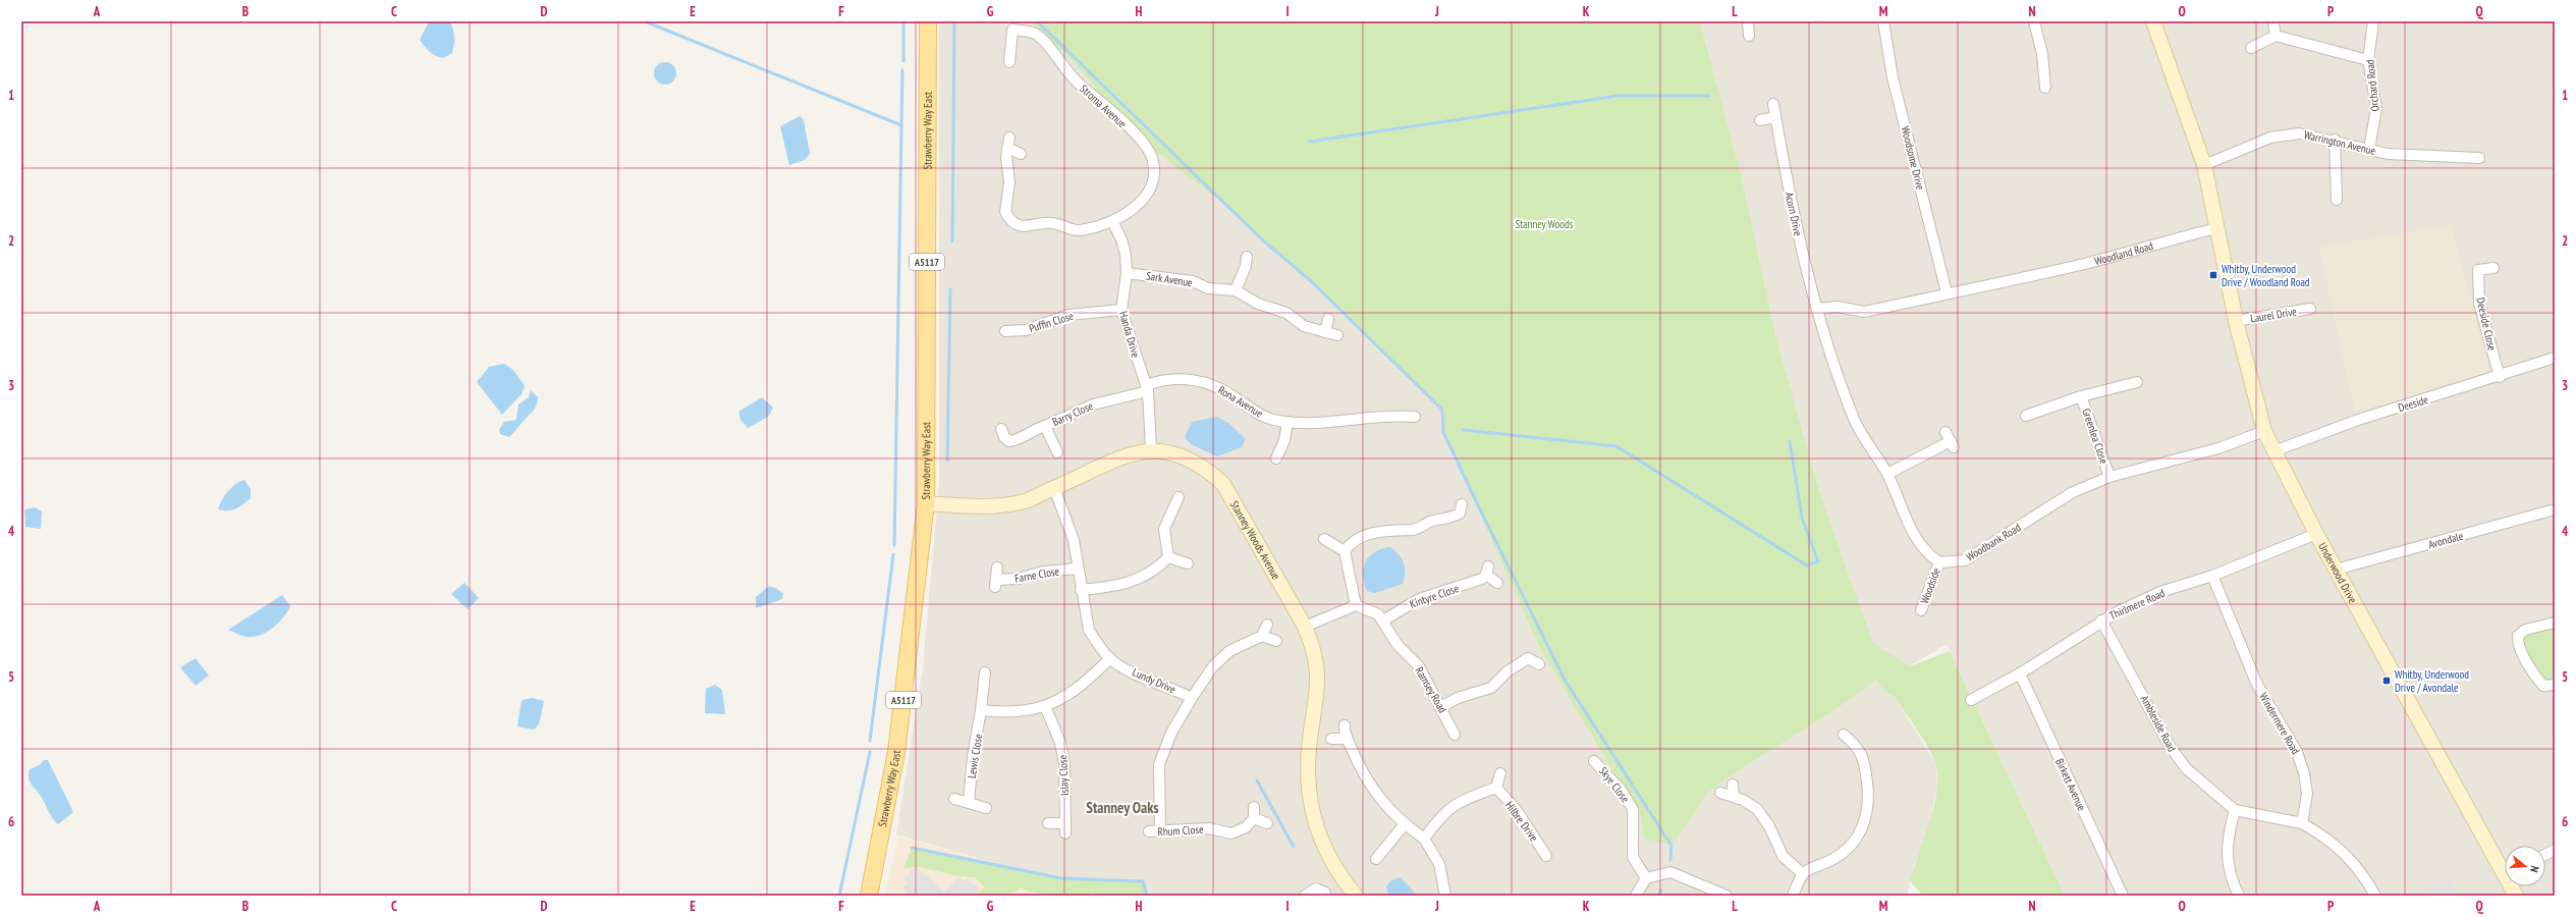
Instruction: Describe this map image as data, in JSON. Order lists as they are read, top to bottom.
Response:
{
  "streets": {
    "main road": ["Strawberry Way East", "A5117"],
    "street": [
      "Orchard Road",
      "Stroma Avenue",
      "Warrington Avenue",
      "Woodsome Drive",
      "Acorn Drive",
      "Woodland Road",
      "Sark Avenue",
      "Laurel Drive",
      "Puffin Close",
      "Deeside Close",
      "Handa Drive",
      "Rona Avenue",
      "Deeside",
      "Barry Close",
      "Greenlea Close",
      "Stanney Woods Avenue",
      "Avondale",
      "Woodbank Road",
      "Underwood Drive",
      "Farne Close",
      "Woodside",
      "Kintyre Close",
      "Thirlmere Road",
      "Lundy Drive",
      "Ramsey Road",
      "Ambleside Road",
      "Windermere Road",
      "Lewis Close",
      "Islay Close",
      "Skye Close",
      "Birkett Avenue",
      "Hilbre Drive",
      "Rhum Close"
    ]
  },
  "crossings": [
    ["Orchard Road", "Warrington Avenue"],
    ["Stroma Avenue", "Handa Drive"],
    ["Strawberry Way East", "Stanney Woods Avenue"],
    ["Woodsome Drive", "Woodland Road"],
    ["Acorn Drive", "Woodland Road"],
    ["Woodland Road", "Underwood Drive"],
    ["Sark Avenue", "Handa Drive"],
    ["Laurel Drive", "Underwood Drive"],
    ["Puffin Close", "Handa Drive"],
    ["Deeside Close", "Deeside"],
    ["Handa Drive", "Rona Avenue"],
    ["Handa Drive", "Barry Close"],
    ["Handa Drive", "Stanney Woods Avenue"],
    ["Rona Avenue", "Barry Close"],
    ["Deeside", "Underwood Drive"],
    ["Greenlea Close", "Woodbank Road"],
    ["Stanney Woods Avenue", "Lundy Drive"],
    ["Avondale", "Underwood Drive"],
    ["Woodbank Road", "Underwood Drive"],
    ["Woodbank Road", "Woodside"],
    ["Underwood Drive", "Thirlmere Road"],
    ["Farne Close", "Lundy Drive"],
    ["Kintyre Close", "Ramsey Road"],
    ["Thirlmere Road", "Ambleside Road"],
    ["Thirlmere Road", "Windermere Road"],
    ["Thirlmere Road", "Birkett Avenue"],
    ["Ambleside Road", "Windermere Road"]
  ],
  "districts": ["Stanney Oaks"],
  "parks": ["Stanney Woods"],
  "places": {
    "transit": ["Whitby, Underwood Drive / Woodland Road", "Whitby, Underwood Drive / Avondale"]
  },
  "north": "right",
  "grid": {
    "columns": [
      "A",
      "B",
      "C",
      "D",
      "E",
      "F",
      "G",
      "H",
      "I",
      "J",
      "K",
      "L",
      "M",
      "N",
      "O",
      "P",
      "Q"
    ],
    "rows": [
      "1",
      "2",
      "3",
      "4",
      "5",
      "6"
    ]
  }
}
